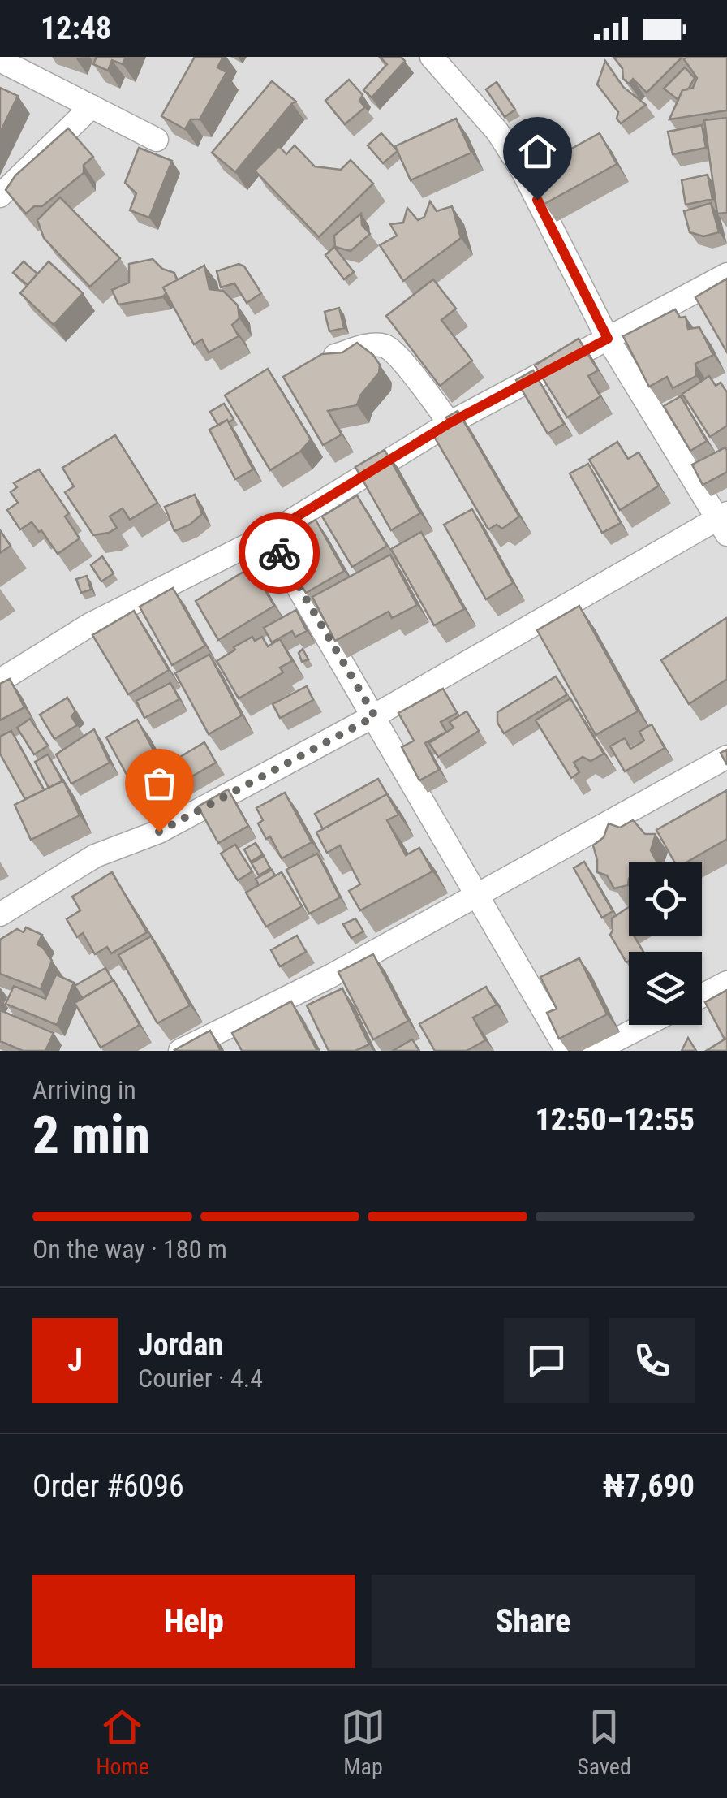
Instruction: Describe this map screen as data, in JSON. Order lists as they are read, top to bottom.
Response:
{
  "page": {
    "status": "12:48",
    "heading": ["2 min", "Arriving in", "12:50–12:55"],
    "panel": [
      "Jordan",
      "Courier · 4.4",
      "Order #6096",
      "₦7,690"
    ],
    "bar": "On the way · 180 m",
    "round": "J",
    "buttons": ["Help", "Share"],
    "tabs": ["Home", "Map", "Saved"]
  }
}
